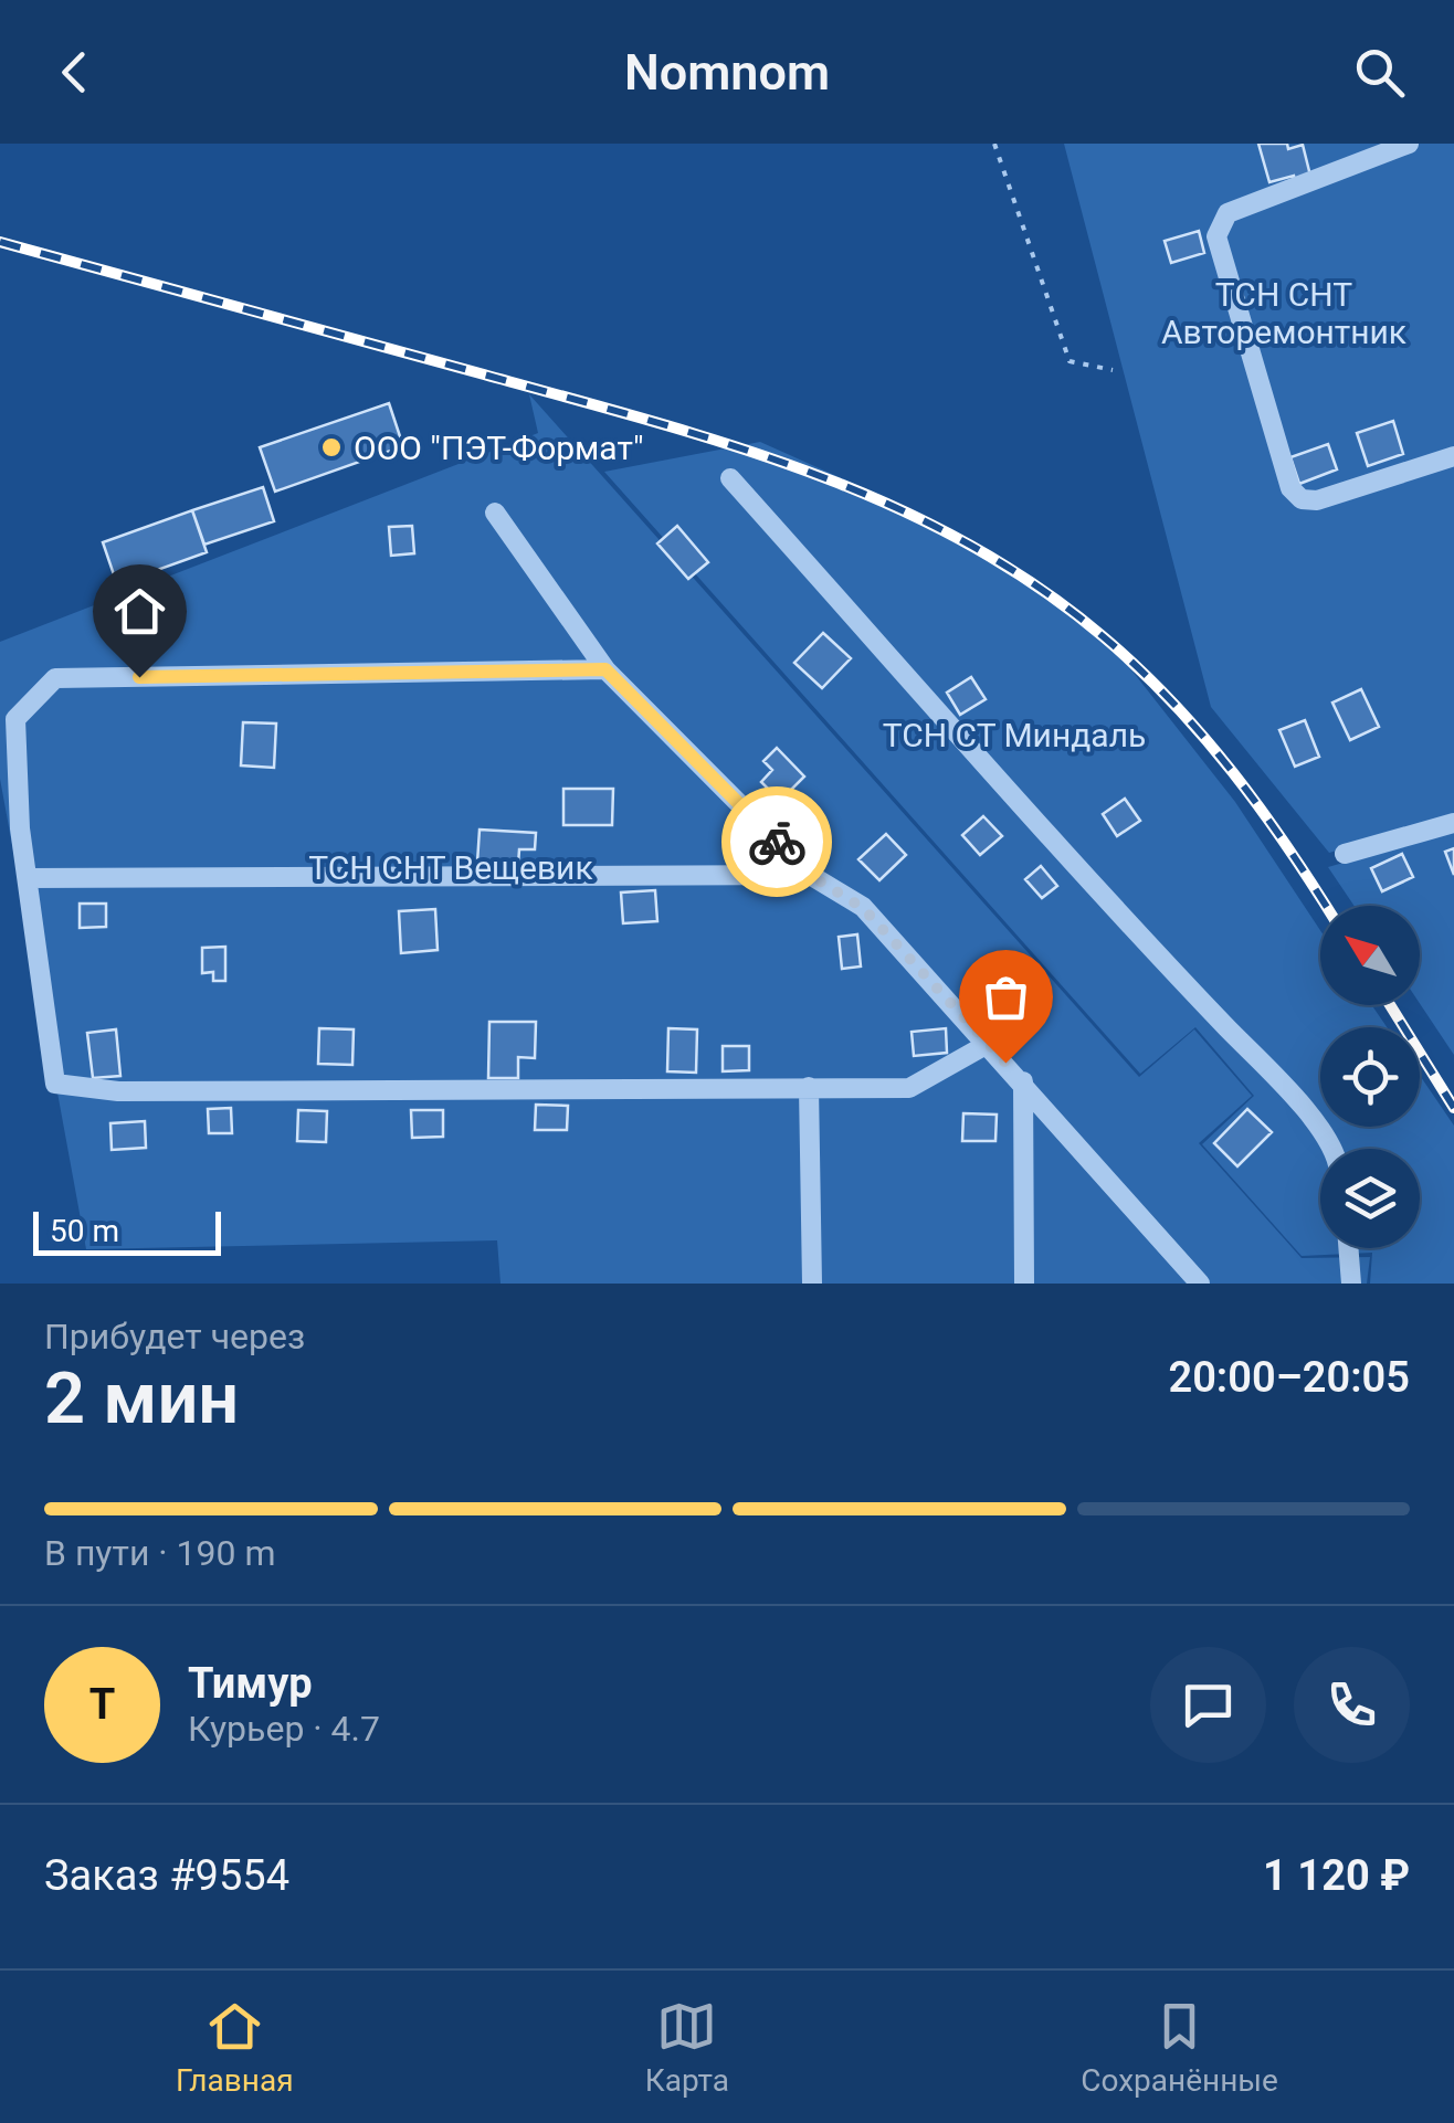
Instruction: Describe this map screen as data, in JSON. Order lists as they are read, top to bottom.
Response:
{
  "parks": ["ТСН СНТ Авторемонтник", "ТСН СТ Миндаль", "ТСН СНТ Вещевик"],
  "places": ["ООО \"ПЭТ-Формат\""],
  "scale_bar": "50 m",
  "north": "top left",
  "page": {
    "header": "Nomnom",
    "scale": "50 m",
    "heading": ["2 мин", "Прибудет через", "20:00–20:05"],
    "panel": [
      "Тимур",
      "Курьер · 4.7",
      "Заказ #9554",
      "1 120 ₽"
    ],
    "bar": "В пути · 190 m",
    "round": "Т",
    "tabs": ["Главная", "Карта", "Сохранённые"]
  }
}
